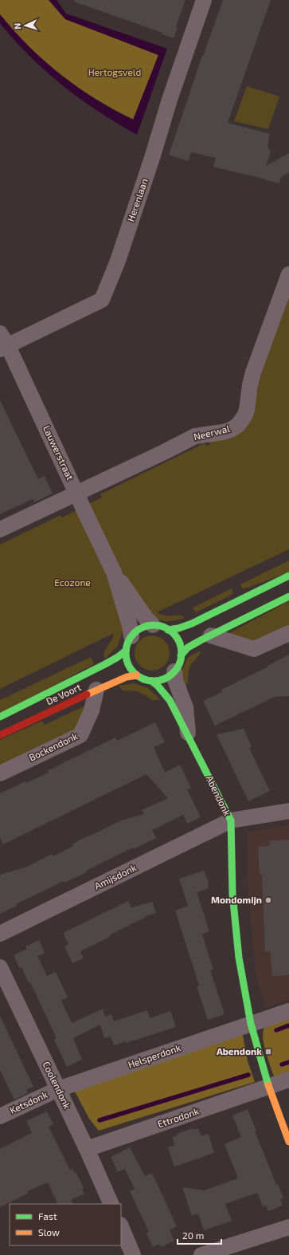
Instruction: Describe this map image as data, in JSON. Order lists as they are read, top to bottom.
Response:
{
  "streets": {
    "street": [
      "Herenlaan",
      "Neerwal",
      "Lauwerstraat",
      "De Voort",
      "Bockendonk",
      "Abendonk",
      "Amijsdonk",
      "Helsperdonk",
      "Coolendonk",
      "Ketsdonk",
      "Ettrodonk"
    ]
  },
  "crossings": [
    ["Herenlaan", "Lauwerstraat"],
    ["Neerwal", "Lauwerstraat"],
    ["Lauwerstraat", "De Voort"],
    ["Lauwerstraat", "Abendonk"],
    ["De Voort", "Bockendonk"],
    ["De Voort", "Abendonk"],
    ["Abendonk", "Amijsdonk"],
    ["Abendonk", "Helsperdonk"],
    ["Abendonk", "Ettrodonk"],
    ["Helsperdonk", "Coolendonk"],
    ["Helsperdonk", "Ketsdonk"],
    ["Coolendonk", "Ketsdonk"],
    ["Coolendonk", "Ettrodonk"]
  ],
  "parks": ["Hertogsveld", "Ecozone"],
  "places": {
    "other": ["Mondomijn"],
    "transit": ["Abendonk"]
  },
  "legend": ["Fast", "Slow"],
  "scale_bar": "20 m",
  "north": "left"
}
